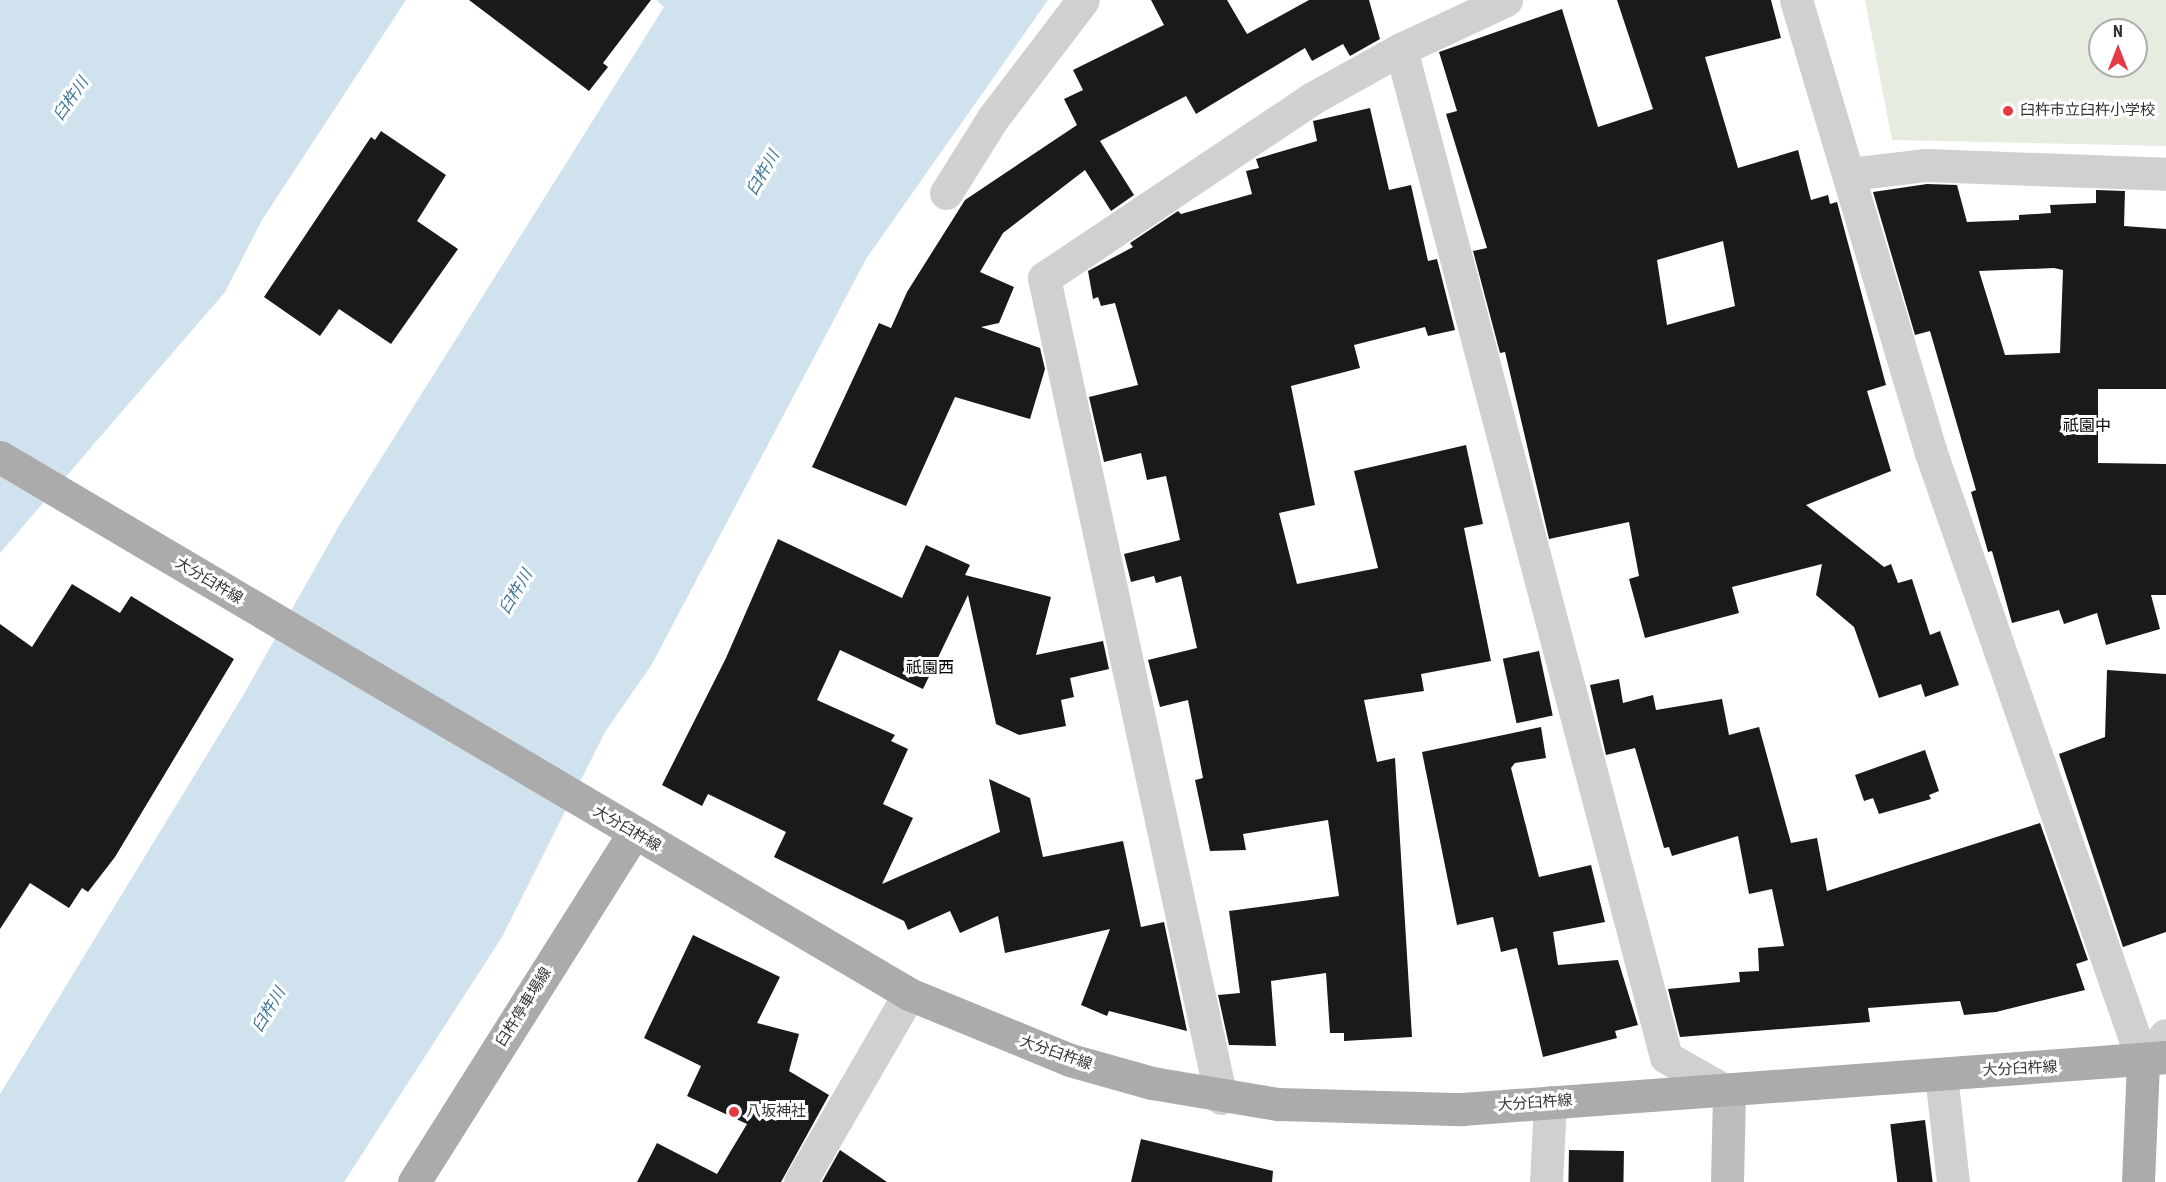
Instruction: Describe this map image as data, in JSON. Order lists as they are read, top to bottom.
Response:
{
  "streets": {
    "main road": ["大分臼杵線", "臼杵停車場線"]
  },
  "crossings": [
    ["大分臼杵線", "臼杵停車場線"]
  ],
  "districts": ["祇園中", "祇園西"],
  "water": ["臼杵川"],
  "places": ["臼杵市立臼杵小学校", "八坂神社"],
  "north": "top"
}
